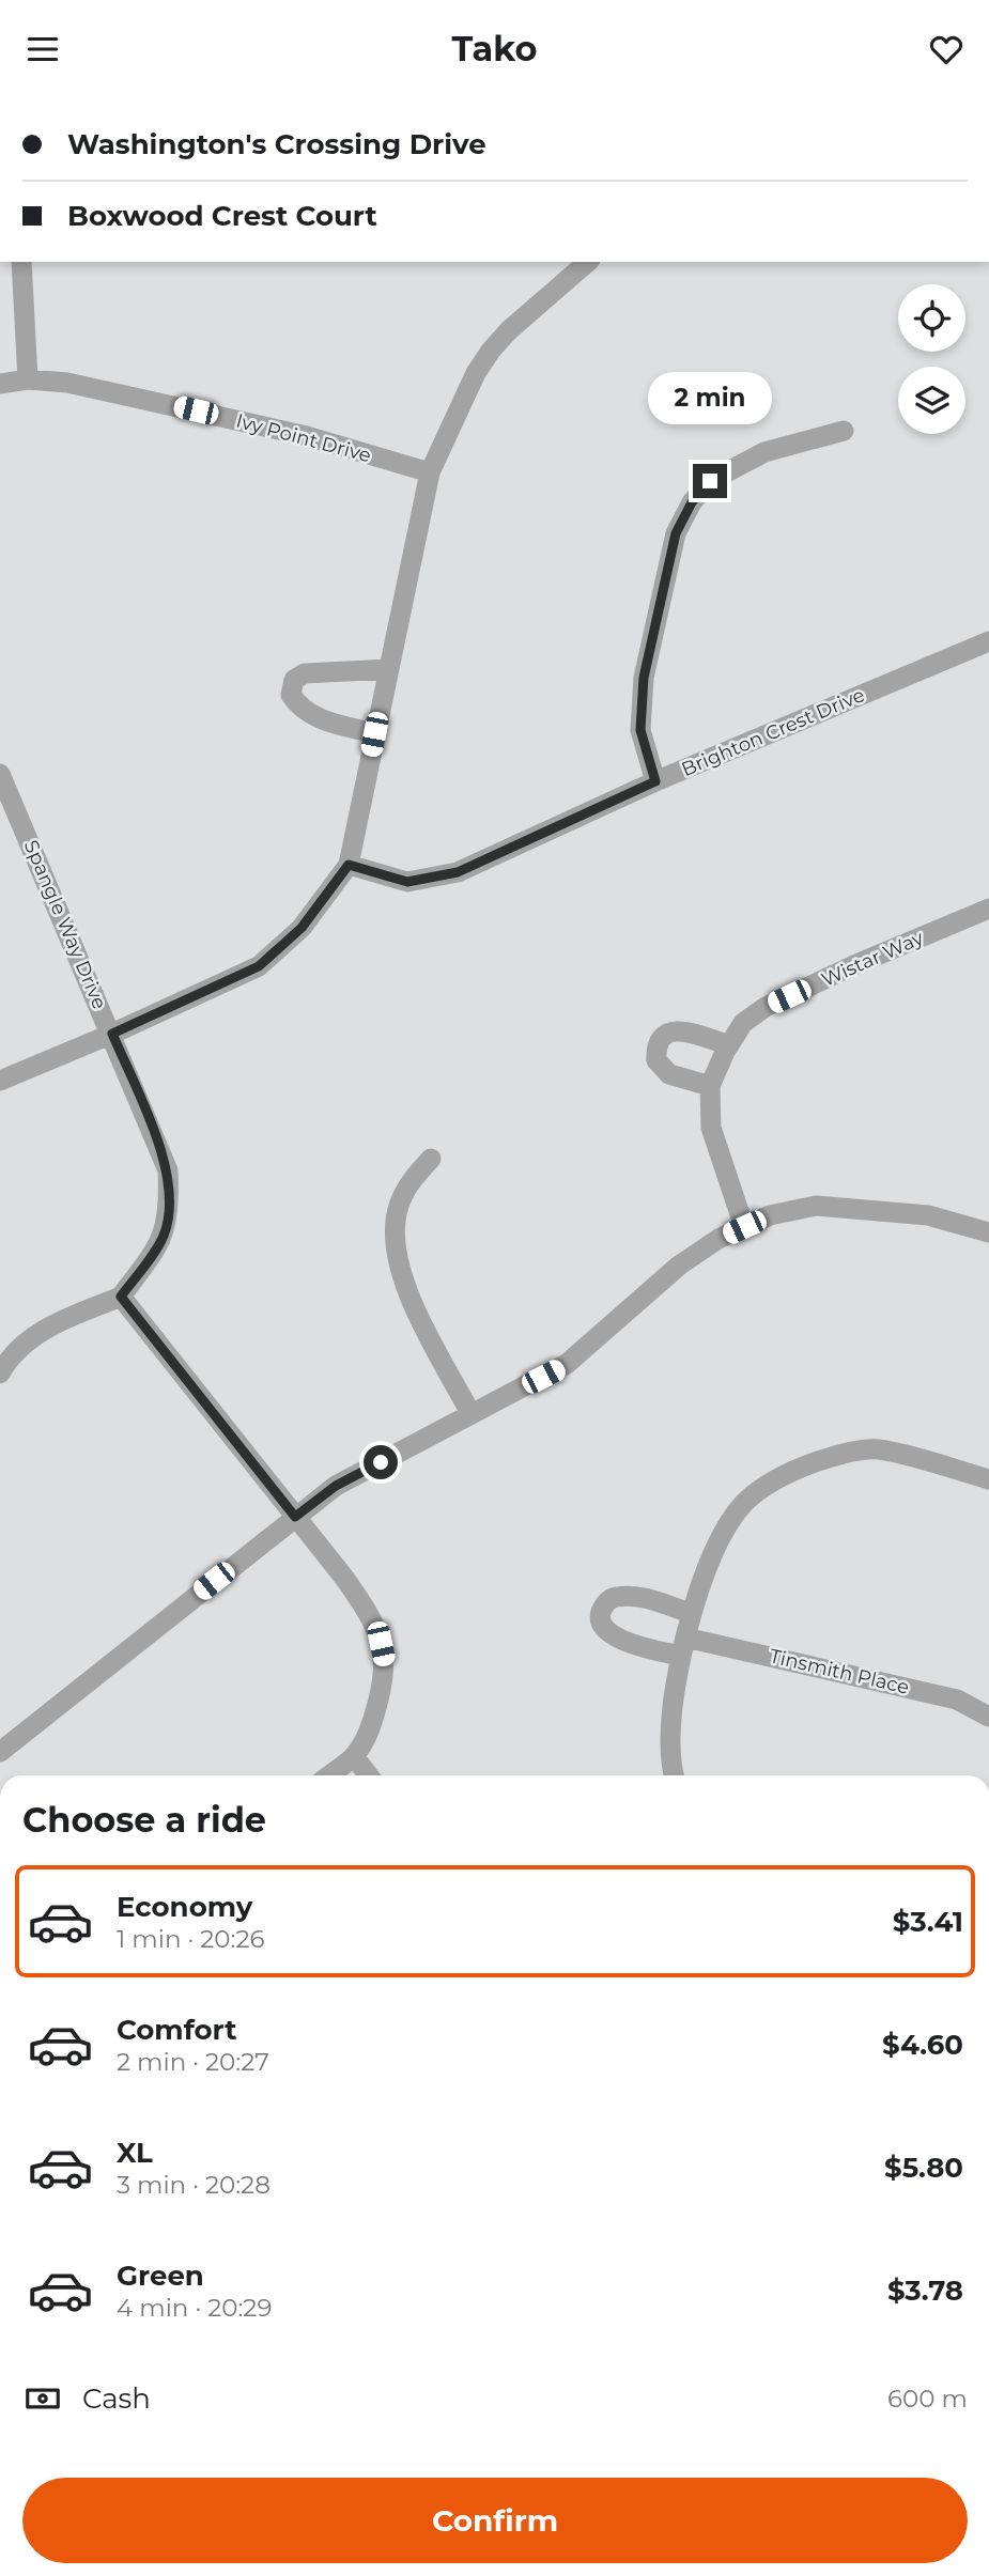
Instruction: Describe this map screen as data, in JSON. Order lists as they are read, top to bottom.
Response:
{
  "streets": {
    "street": [
      "Ivy Point Drive",
      "Brighton Crest Drive",
      "Spangle Way Drive",
      "Wistar Way",
      "Tinsmith Place"
    ]
  },
  "page": {
    "header": "Tako",
    "banner": ["Washington's Crossing Drive", "Boxwood Crest Court"],
    "bubble": "2 min",
    "heading": "Choose a ride",
    "list": [
      {
        "name": "Economy",
        "note": "1 min · 20:26",
        "value": "$3.41"
      },
      {
        "name": "Comfort",
        "note": "2 min · 20:27",
        "value": "$4.60"
      },
      {
        "name": "XL",
        "note": "3 min · 20:28",
        "value": "$5.80"
      },
      {
        "name": "Green",
        "note": "4 min · 20:29",
        "value": "$3.78"
      }
    ],
    "pay": ["Cash", "600 m"],
    "buttons": "Confirm"
  }
}
